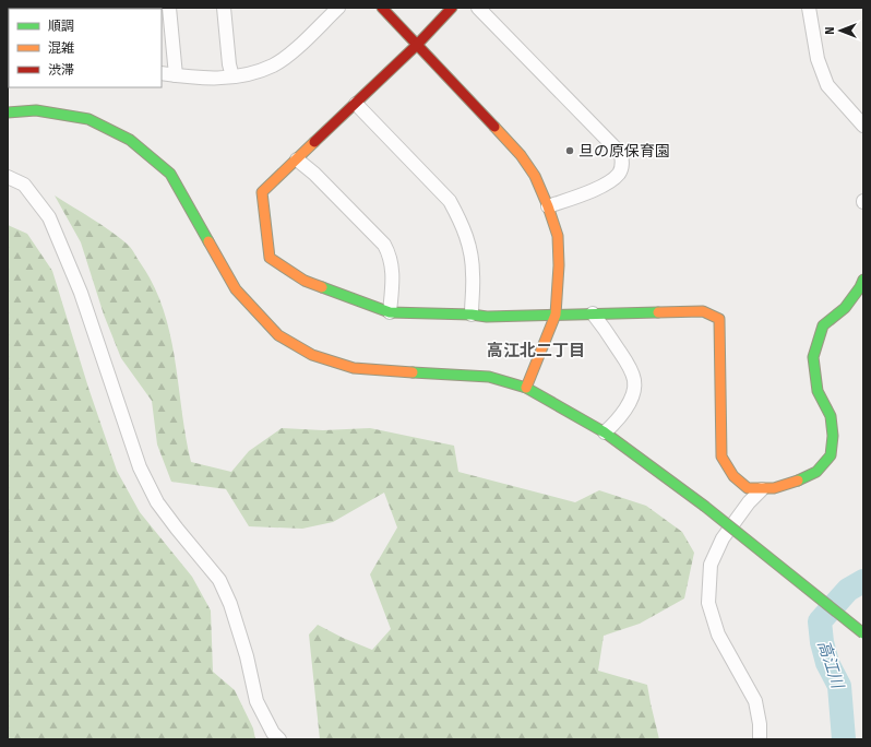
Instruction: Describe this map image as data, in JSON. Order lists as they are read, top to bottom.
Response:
{
  "districts": ["高江北二丁目"],
  "water": ["高江川"],
  "places": ["旦の原保育園"],
  "legend": ["順調", "混雑", "渋滞"],
  "north": "left"
}
